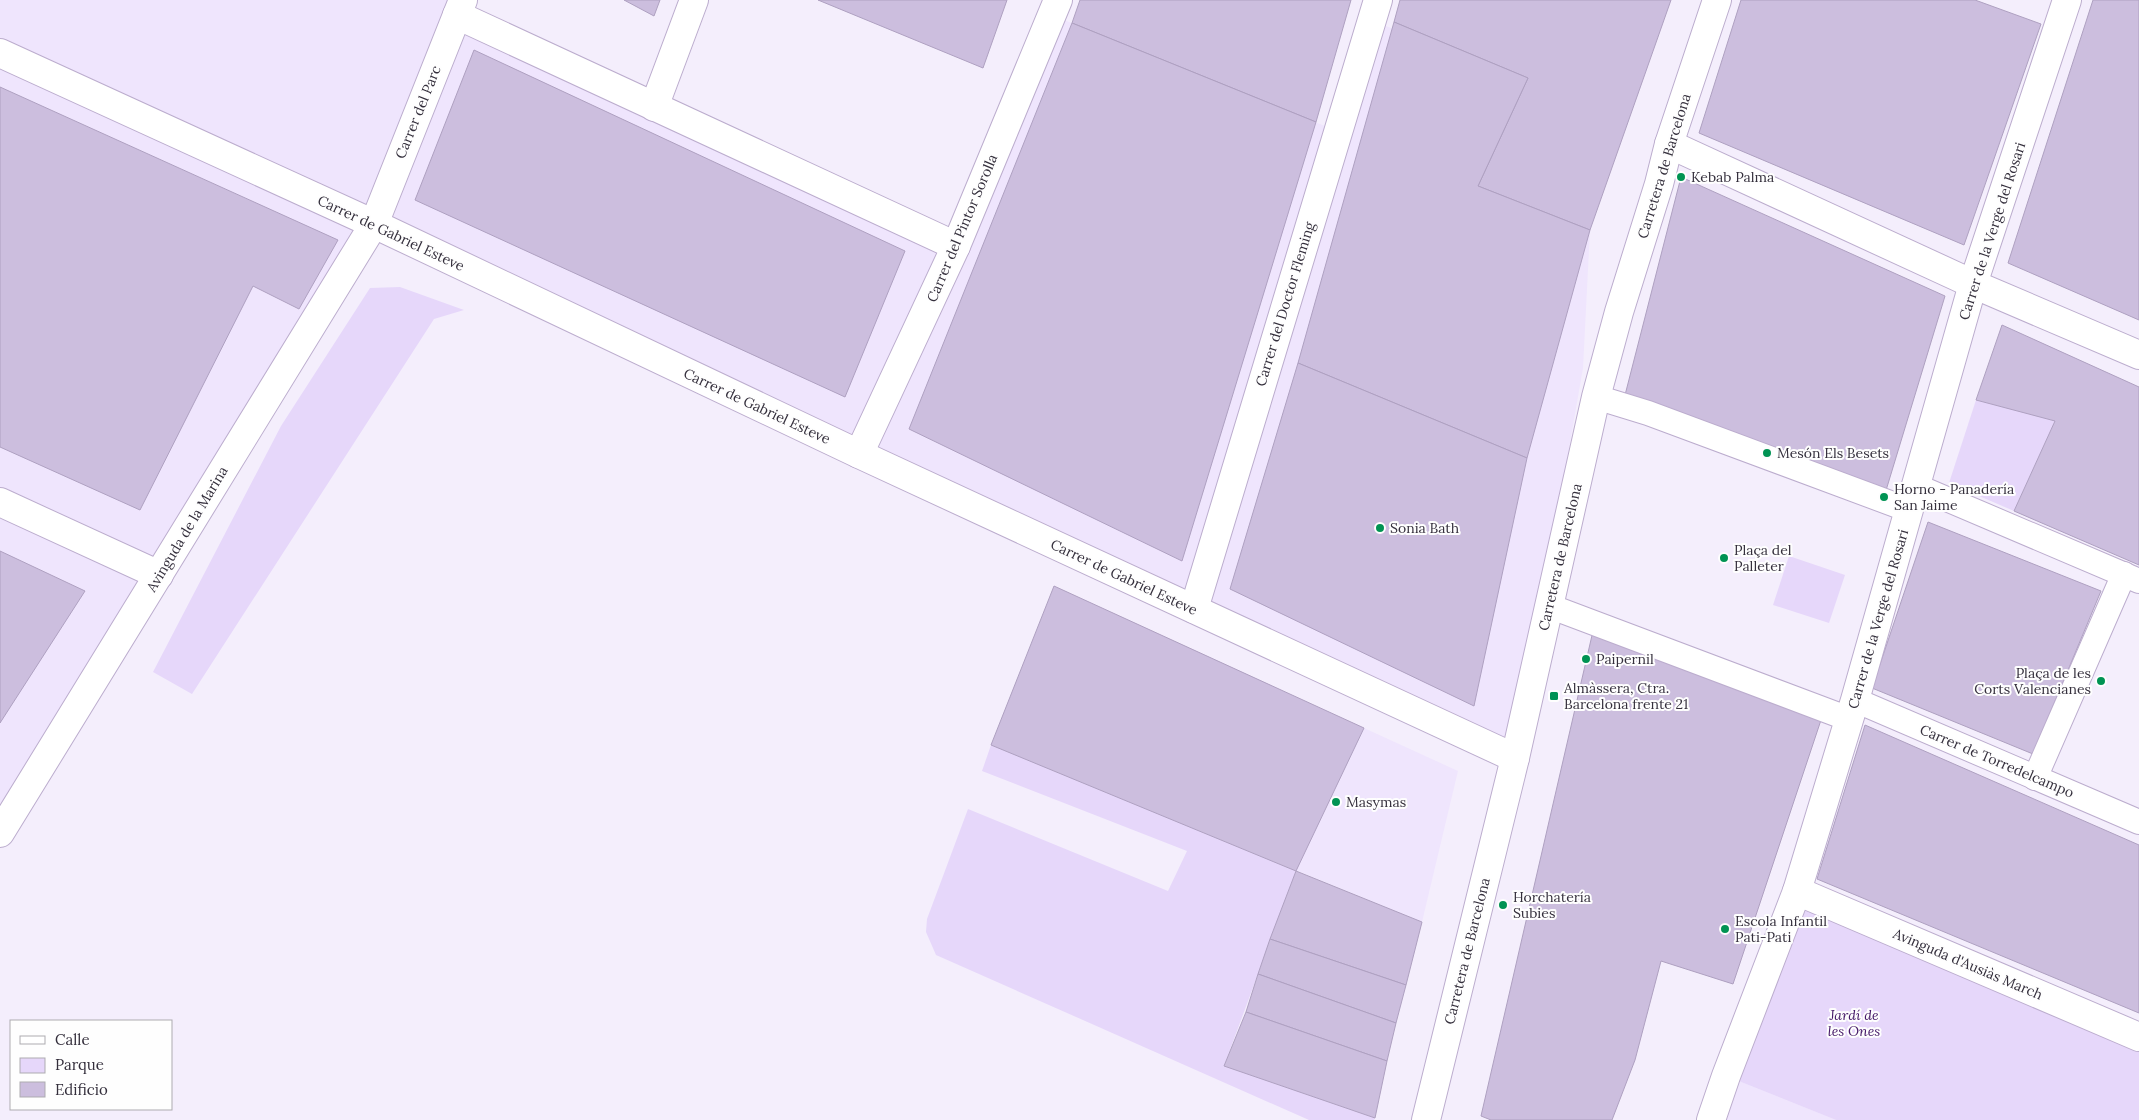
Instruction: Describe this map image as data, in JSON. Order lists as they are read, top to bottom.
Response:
{
  "streets": {
    "street": [
      "Carrer del Parc",
      "Carretera de Barcelona",
      "Carrer del Pintor Sorolla",
      "Carrer de la Verge del Rosari",
      "Carrer de Gabriel Esteve",
      "Carrer del Doctor Fleming",
      "Avinguda de la Marina",
      "Carrer de Torredelcampo",
      "Avinguda d'Ausiàs March"
    ]
  },
  "crossings": [
    ["Carrer del Parc", "Carrer de Gabriel Esteve"],
    ["Carrer del Parc", "Avinguda de la Marina"],
    ["Carretera de Barcelona", "Carrer de Gabriel Esteve"],
    ["Carretera de Barcelona", "Carrer de Torredelcampo"],
    ["Carrer del Pintor Sorolla", "Carrer de Gabriel Esteve"],
    ["Carrer de la Verge del Rosari", "Carrer de Torredelcampo"],
    ["Carrer de la Verge del Rosari", "Avinguda d'Ausiàs March"],
    ["Carrer de Gabriel Esteve", "Carrer del Doctor Fleming"],
    ["Carrer de Gabriel Esteve", "Avinguda de la Marina"]
  ],
  "parks": ["Jardí de les Ones"],
  "places": {
    "other": [
      "Kebab Palma",
      "Mesón Els Besets",
      "Horno - Panadería San Jaime",
      "Sonia Bath",
      "Plaça del Palleter",
      "Paipernil",
      "Plaça de les Corts Valencianes",
      "Masymas",
      "Horchatería Subies",
      "Escola Infantil Pati-Pati"
    ],
    "transit": ["Almàssera, Ctra. Barcelona frente 21"]
  },
  "legend": ["Calle", "Parque", "Edificio"]
}
